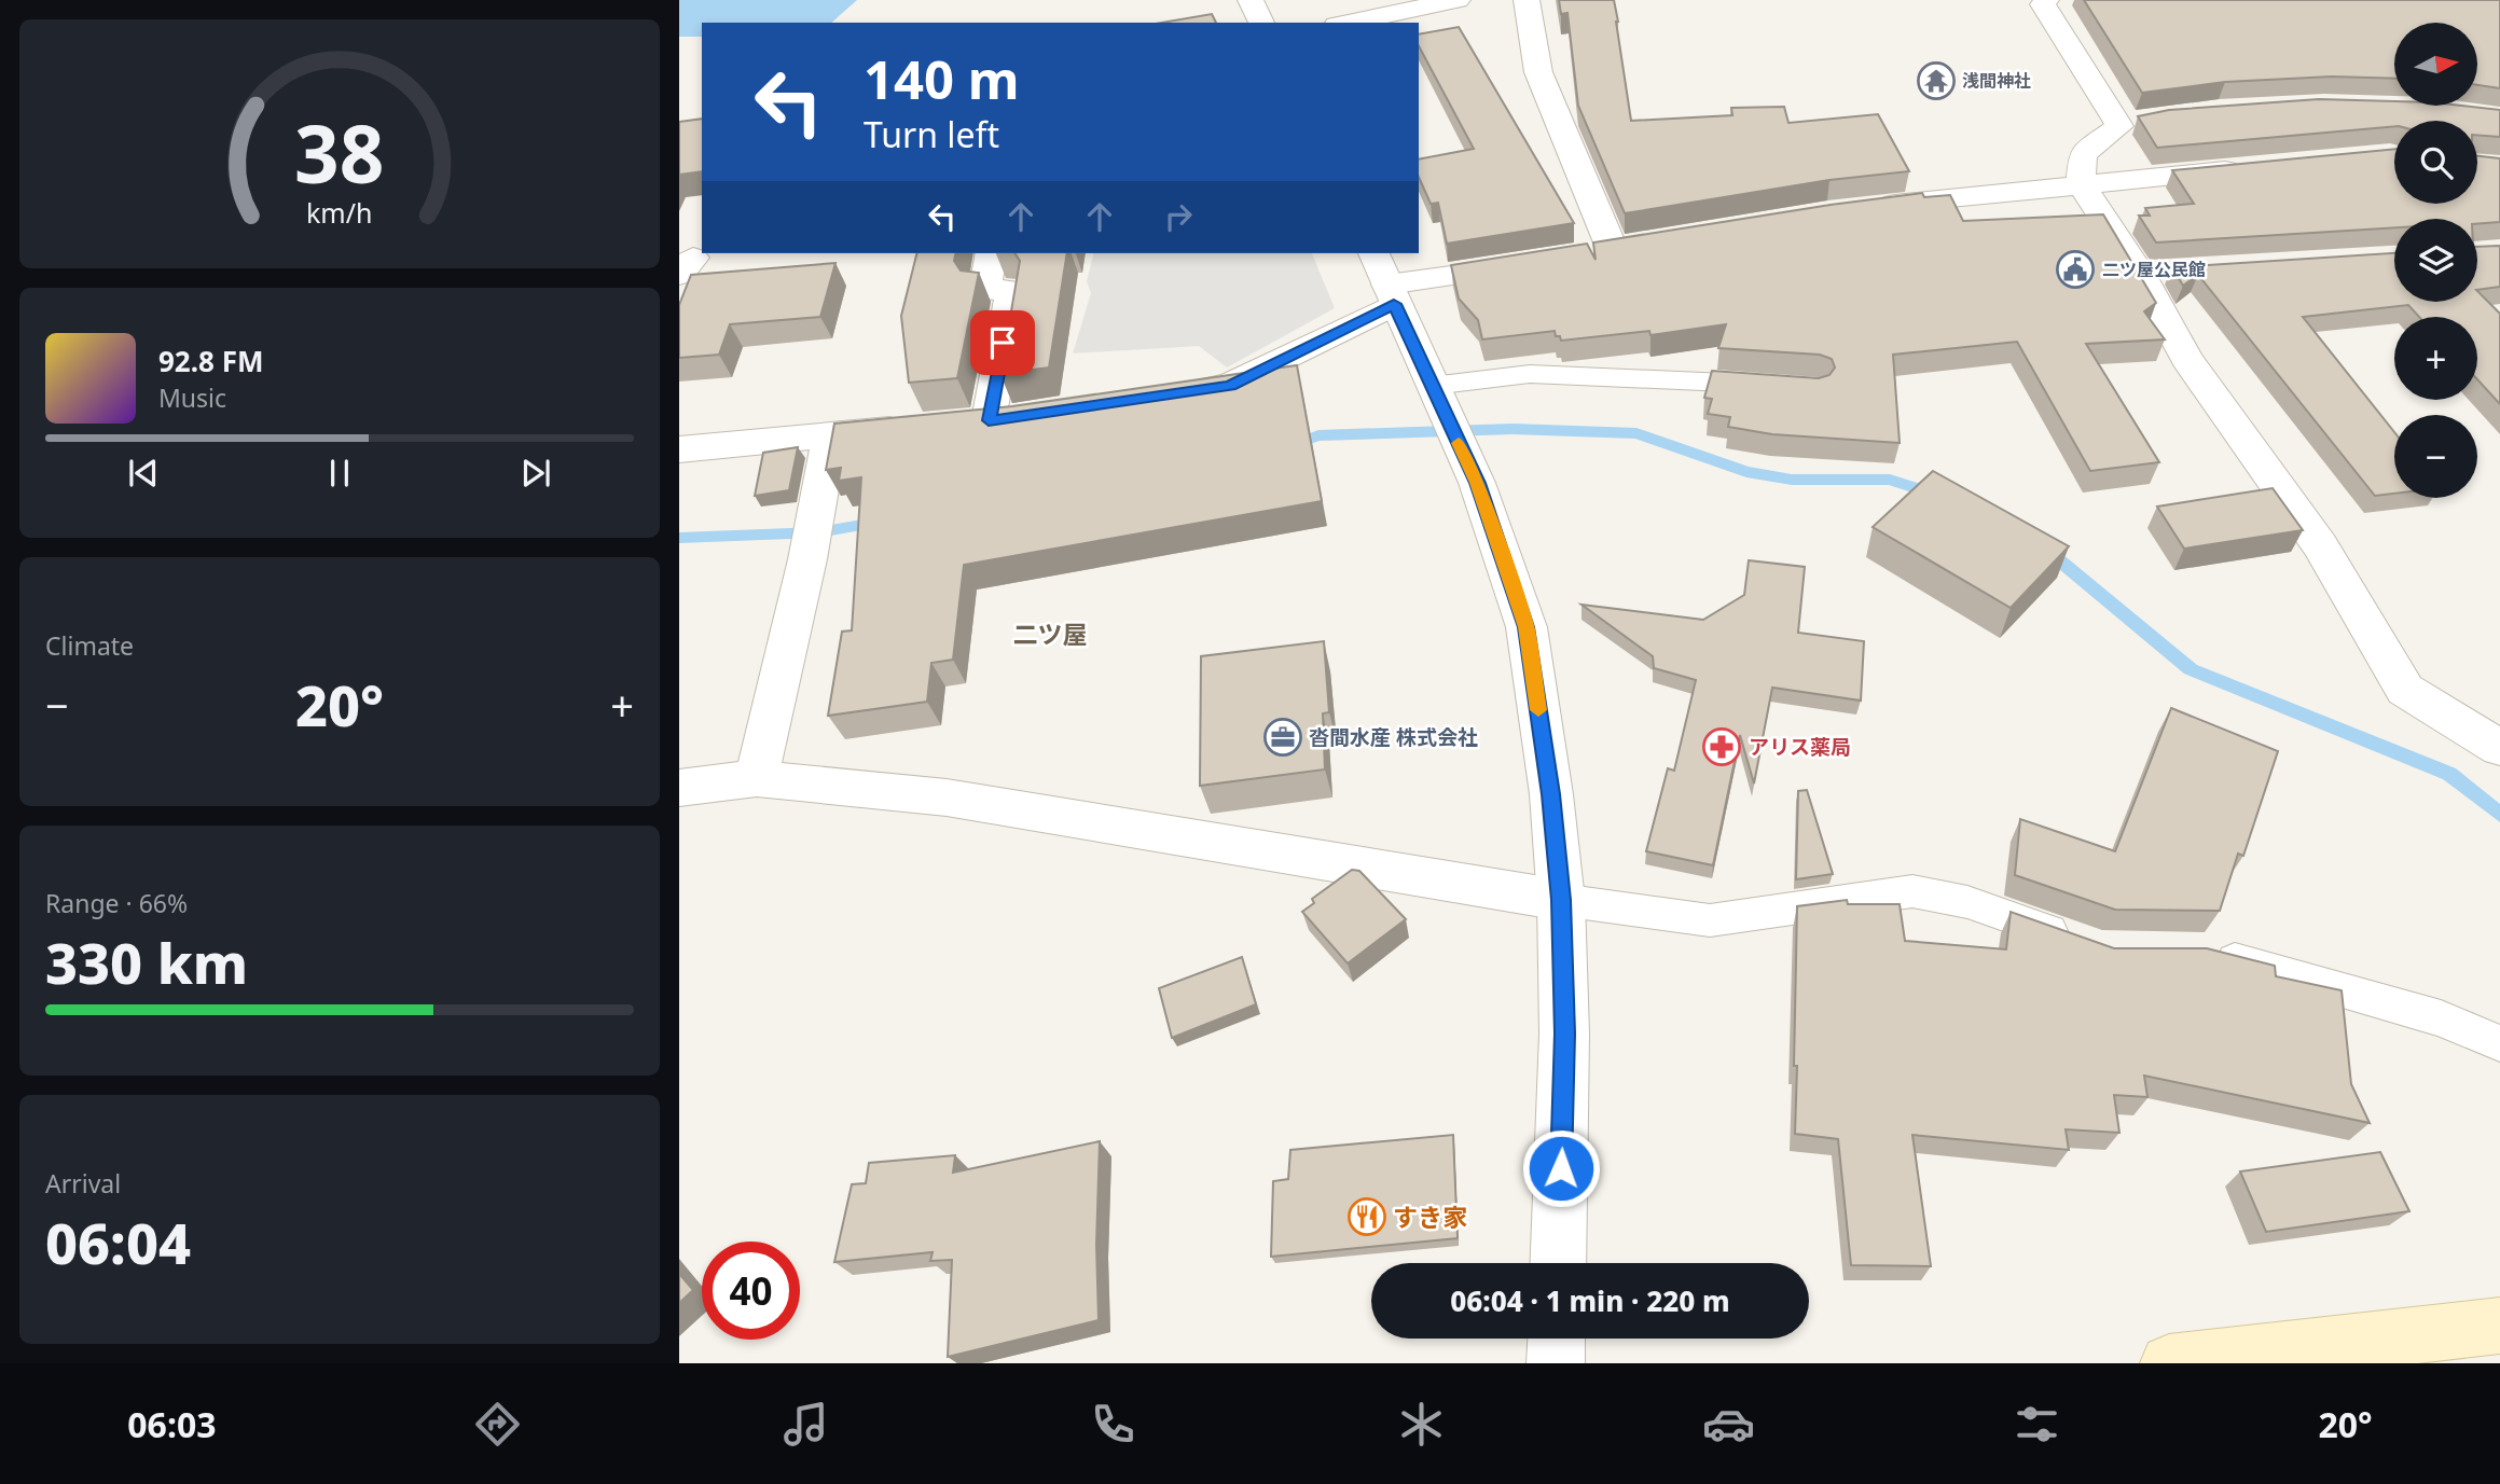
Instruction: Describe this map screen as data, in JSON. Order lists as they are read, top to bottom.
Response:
{
  "districts": ["二ツ屋"],
  "places": {
    "temple": ["浅間神社"],
    "public building": ["二ツ屋公民館"],
    "office": ["沓間水産 株式会社"],
    "pharmacy": ["アリス薬局"],
    "restaurant": ["すき家"]
  },
  "north": "right",
  "page": {
    "map_buttons": ["+", "−"],
    "turn": ["140 m", "Turn left"],
    "song": ["92.8 FM", "Music"],
    "tile": [
      "Climate",
      ["Range · 66%", "330 km"],
      ["Arrival", "06:04"]
    ],
    "heat": ["−", "20°", "+"],
    "limit": "40",
    "trip": "06:04 · 1 min · 220 m",
    "tabs": ["06:03", "20°"],
    "gauge": ["38", "km/h"]
  }
}
